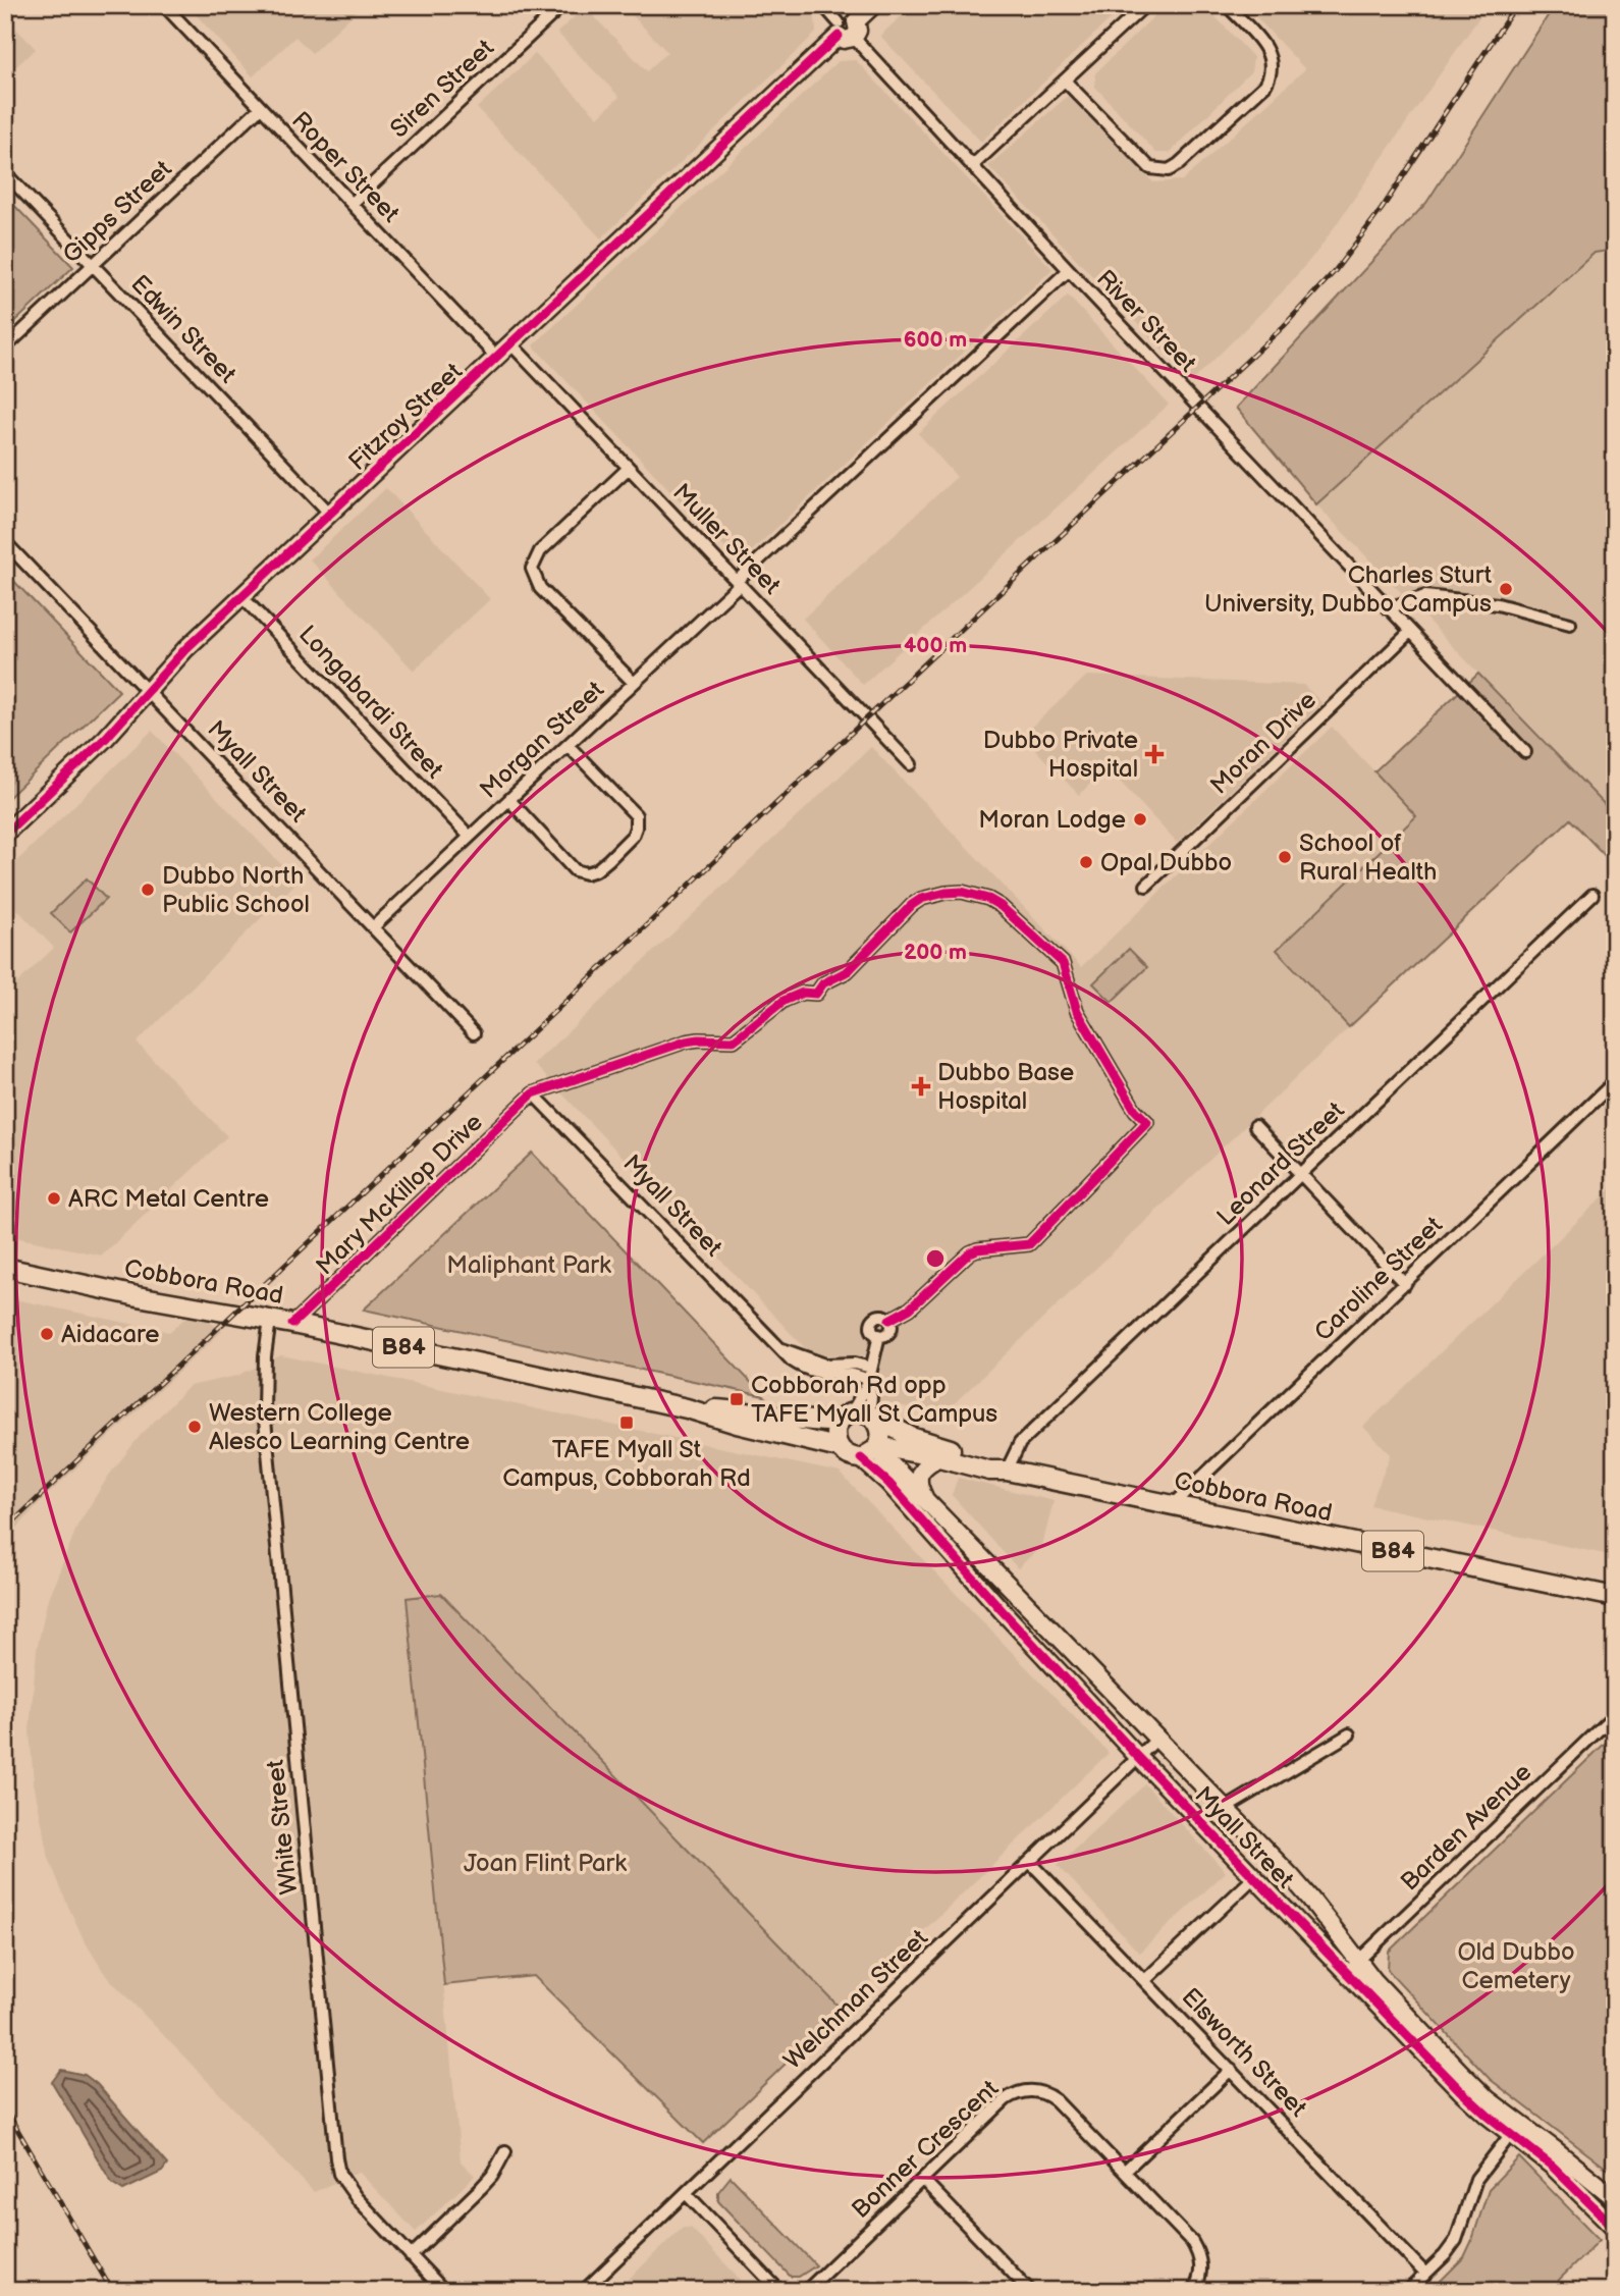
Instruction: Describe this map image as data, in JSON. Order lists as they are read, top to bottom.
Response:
{
  "streets": {
    "main road": ["Cobbora Road", "B84"],
    "street": [
      "Siren Street",
      "Roper Street",
      "Gipps Street",
      "River Street",
      "Edwin Street",
      "Fitzroy Street",
      "Muller Street",
      "Longabardi Street",
      "Morgan Street",
      "Moran Drive",
      "Myall Street",
      "Leonard Street",
      "Mary McKillop Drive",
      "Caroline Street",
      "White Street",
      "Barden Avenue",
      "Welchman Street",
      "Elsworth Street",
      "Bonner Crescent"
    ]
  },
  "crossings": [
    ["Siren Street", "Roper Street"],
    ["Roper Street", "Gipps Street"],
    ["Roper Street", "Fitzroy Street"],
    ["Gipps Street", "Edwin Street"],
    ["River Street", "Fitzroy Street"],
    ["River Street", "Morgan Street"],
    ["River Street", "Moran Drive"],
    ["Edwin Street", "Fitzroy Street"],
    ["Fitzroy Street", "Muller Street"],
    ["Fitzroy Street", "Longabardi Street"],
    ["Fitzroy Street", "Myall Street"],
    ["Muller Street", "Morgan Street"],
    ["Longabardi Street", "Morgan Street"],
    ["Morgan Street", "Myall Street"],
    ["Myall Street", "Mary McKillop Drive"],
    ["Myall Street", "Cobbora Road"],
    ["Myall Street", "B84"],
    ["Myall Street", "Barden Avenue"],
    ["Myall Street", "Welchman Street"],
    ["Leonard Street", "Cobbora Road"],
    ["Mary McKillop Drive", "Cobbora Road"],
    ["Caroline Street", "Cobbora Road"],
    ["Cobbora Road", "B84"],
    ["Cobbora Road", "White Street"],
    ["Welchman Street", "Elsworth Street"]
  ],
  "parks": ["Maliphant Park", "Joan Flint Park", "Old Dubbo Cemetery"],
  "places": {
    "other": [
      "Charles Sturt University, Dubbo Campus",
      "Moran Lodge",
      "School of Rural Health",
      "Opal Dubbo",
      "Dubbo North Public School",
      "ARC Metal Centre",
      "Aidacare",
      "Western College Alesco Learning Centre"
    ],
    "health": ["Dubbo Private Hospital", "Dubbo Base Hospital"],
    "transit": ["Cobborah Rd opp TAFE Myall St Campus", "TAFE Myall St Campus, Cobborah Rd"]
  },
  "rings": ["600 m", "400 m", "200 m"]
}
